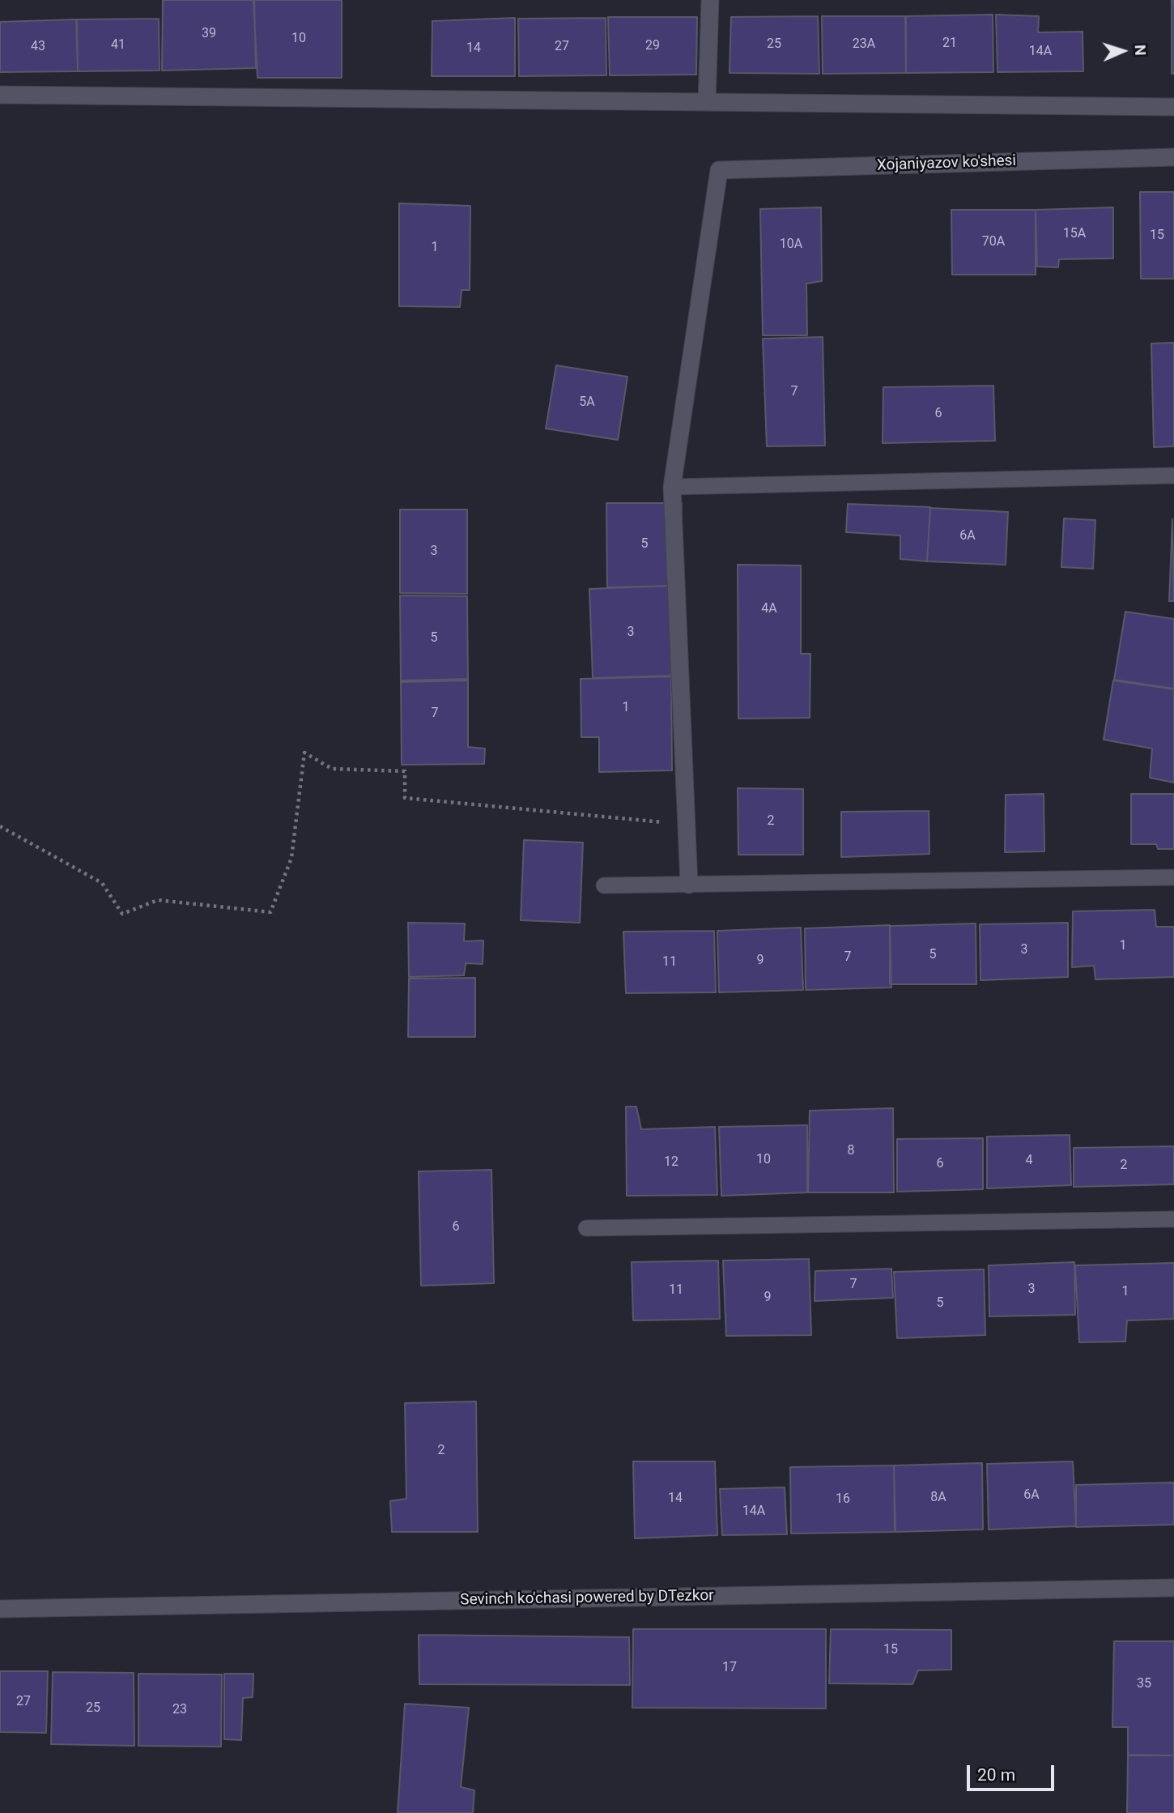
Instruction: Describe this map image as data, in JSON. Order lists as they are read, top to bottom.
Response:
{
  "streets": {
    "street": ["Xojaniyazov ko'shesi", "Sevinch ko'chasi powered by DTezkor"]
  },
  "house_numbers": [
    "39",
    "10",
    "21",
    "25",
    "23A",
    "41",
    "29",
    "43",
    "27",
    "14",
    "14A",
    "15A",
    "15",
    "70A",
    "10A",
    "1",
    "7",
    "5A",
    "6",
    "6A",
    "5",
    "3",
    "4A",
    "3",
    "5",
    "1",
    "7",
    "2",
    "1",
    "3",
    "5",
    "7",
    "9",
    "11",
    "8",
    "10",
    "4",
    "12",
    "6",
    "2",
    "6",
    "7",
    "3",
    "11",
    "1",
    "9",
    "5",
    "2",
    "6A",
    "8A",
    "14",
    "16",
    "14A",
    "15",
    "17",
    "35",
    "27",
    "25",
    "23"
  ],
  "scale_bar": "20 m",
  "north": "right"
}
